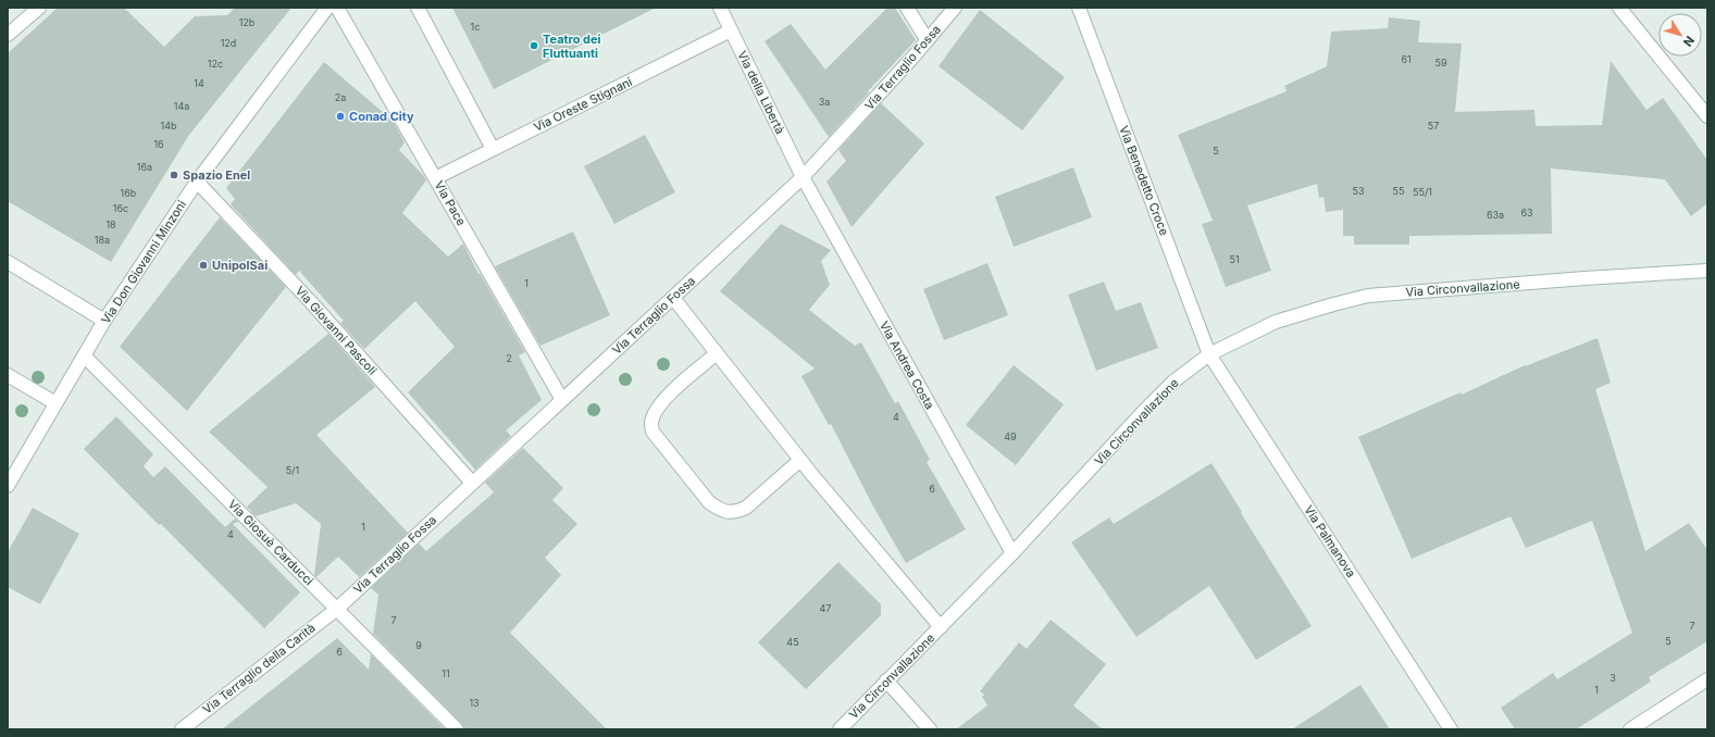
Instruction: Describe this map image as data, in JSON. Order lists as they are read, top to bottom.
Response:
{
  "streets": {
    "street": [
      "Via Terraglio Fossa",
      "Via della Libertà",
      "Via Oreste Stignani",
      "Via Benedetto Croce",
      "Via Pace",
      "Via Don Giovanni Minzoni",
      "Via Circonvallazione",
      "Via Giovanni Pascoli",
      "Via Andrea Costa",
      "Via Palmanova",
      "Via Giosuè Carducci",
      "Via Terraglio della Carità"
    ]
  },
  "crossings": [
    ["Via Terraglio Fossa", "Via della Libertà"],
    ["Via Terraglio Fossa", "Via Pace"],
    ["Via Terraglio Fossa", "Via Giovanni Pascoli"],
    ["Via Terraglio Fossa", "Via Andrea Costa"],
    ["Via Terraglio Fossa", "Via Giosuè Carducci"],
    ["Via Terraglio Fossa", "Via Terraglio della Carità"],
    ["Via della Libertà", "Via Oreste Stignani"],
    ["Via della Libertà", "Via Andrea Costa"],
    ["Via Oreste Stignani", "Via Pace"],
    ["Via Benedetto Croce", "Via Circonvallazione"],
    ["Via Benedetto Croce", "Via Palmanova"],
    ["Via Don Giovanni Minzoni", "Via Giovanni Pascoli"],
    ["Via Don Giovanni Minzoni", "Via Giosuè Carducci"],
    ["Via Circonvallazione", "Via Andrea Costa"],
    ["Via Circonvallazione", "Via Palmanova"],
    ["Via Giosuè Carducci", "Via Terraglio della Carità"]
  ],
  "places": [
    "Teatro dei Fluttuanti",
    "Conad City",
    "Spazio Enel",
    "UnipolSai"
  ],
  "house_numbers": [
    "12b",
    "1c",
    "12d",
    "61",
    "59",
    "12c",
    "14",
    "2a",
    "3a",
    "14a",
    "14b",
    "57",
    "16",
    "5",
    "16a",
    "53",
    "55",
    "55/1",
    "16b",
    "16c",
    "63",
    "63a",
    "18",
    "18a",
    "51",
    "1",
    "2",
    "4",
    "49",
    "5/1",
    "6",
    "1",
    "4",
    "47",
    "7",
    "7",
    "5",
    "45",
    "9",
    "6",
    "11",
    "3",
    "1",
    "13"
  ],
  "north": "bottom right"
}
